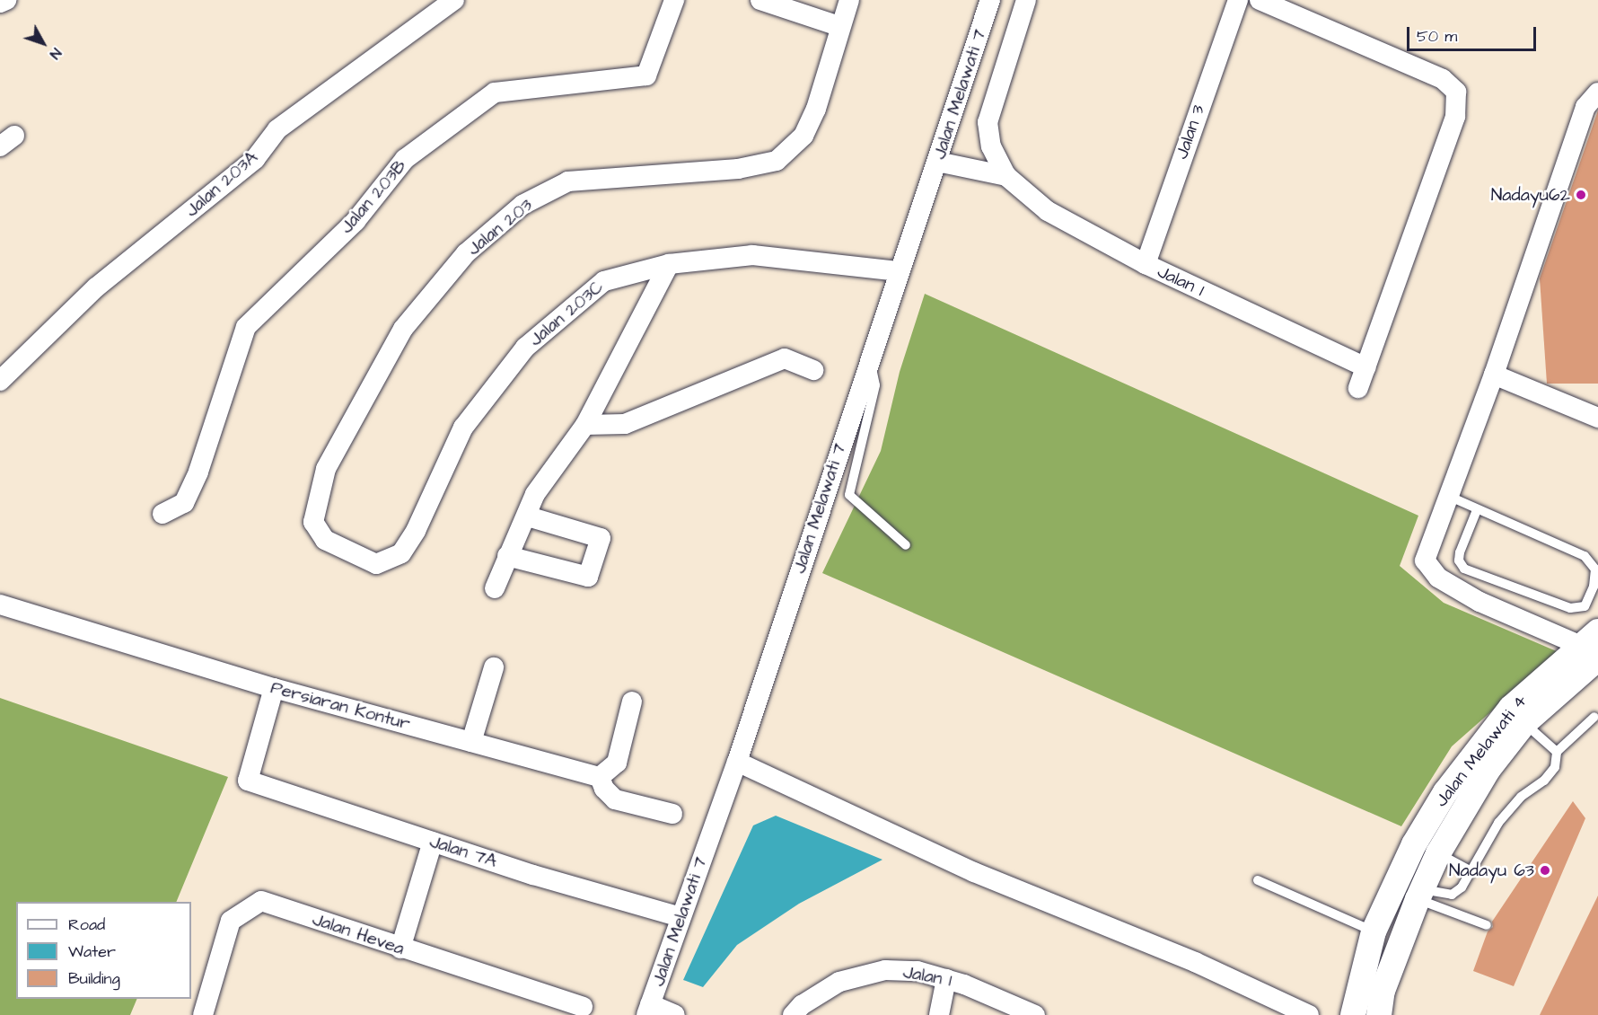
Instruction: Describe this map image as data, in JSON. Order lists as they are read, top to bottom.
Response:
{
  "streets": {
    "street": [
      "Jalan Melawati 7",
      "Jalan 3",
      "Jalan 203A",
      "Jalan 203B",
      "Jalan 203",
      "Jalan 1",
      "Jalan 203C",
      "Persiaran Kontur",
      "Jalan Melawati 4",
      "Jalan 7A",
      "Jalan Hevea"
    ]
  },
  "crossings": [
    ["Jalan Melawati 7", "Jalan 203C"],
    ["Jalan Melawati 7", "Jalan 7A"],
    ["Jalan 3", "Jalan 1"],
    ["Jalan 203", "Jalan 203C"],
    ["Persiaran Kontur", "Jalan 7A"]
  ],
  "places": ["Nadayu62", "Nadayu 63"],
  "legend": ["Road", "Water", "Building"],
  "scale_bar": "50 m",
  "north": "bottom right"
}
